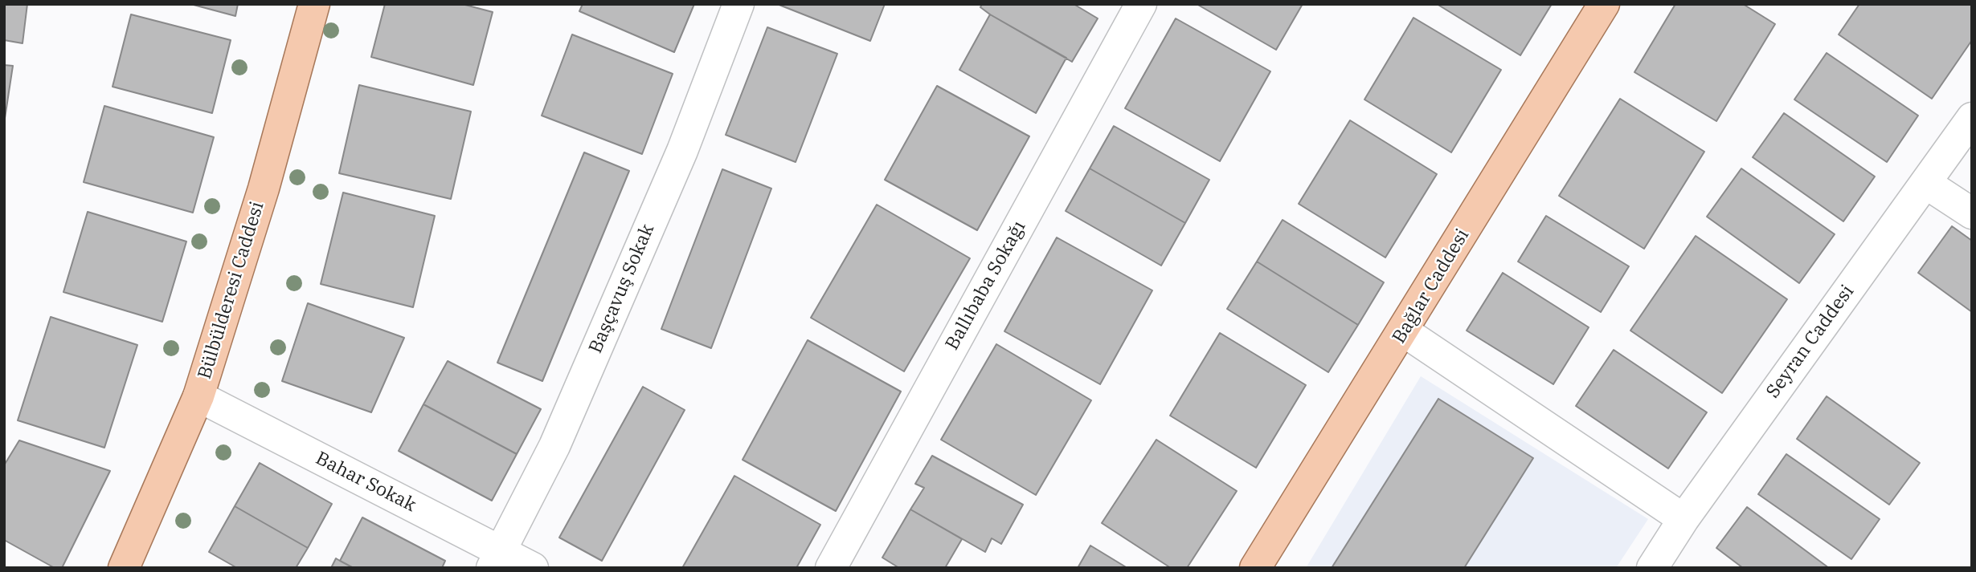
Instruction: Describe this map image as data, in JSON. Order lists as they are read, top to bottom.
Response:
{
  "streets": {
    "main road": ["Bağlar Caddesi", "Bülbülderesi Caddesi"],
    "street": [
      "Ballıbaba Sokağı",
      "Başçavuş Sokak",
      "Seyran Caddesi",
      "Bahar Sokak"
    ]
  },
  "crossings": [
    ["Başçavuş Sokak", "Bahar Sokak"],
    ["Bülbülderesi Caddesi", "Bahar Sokak"]
  ]
}
